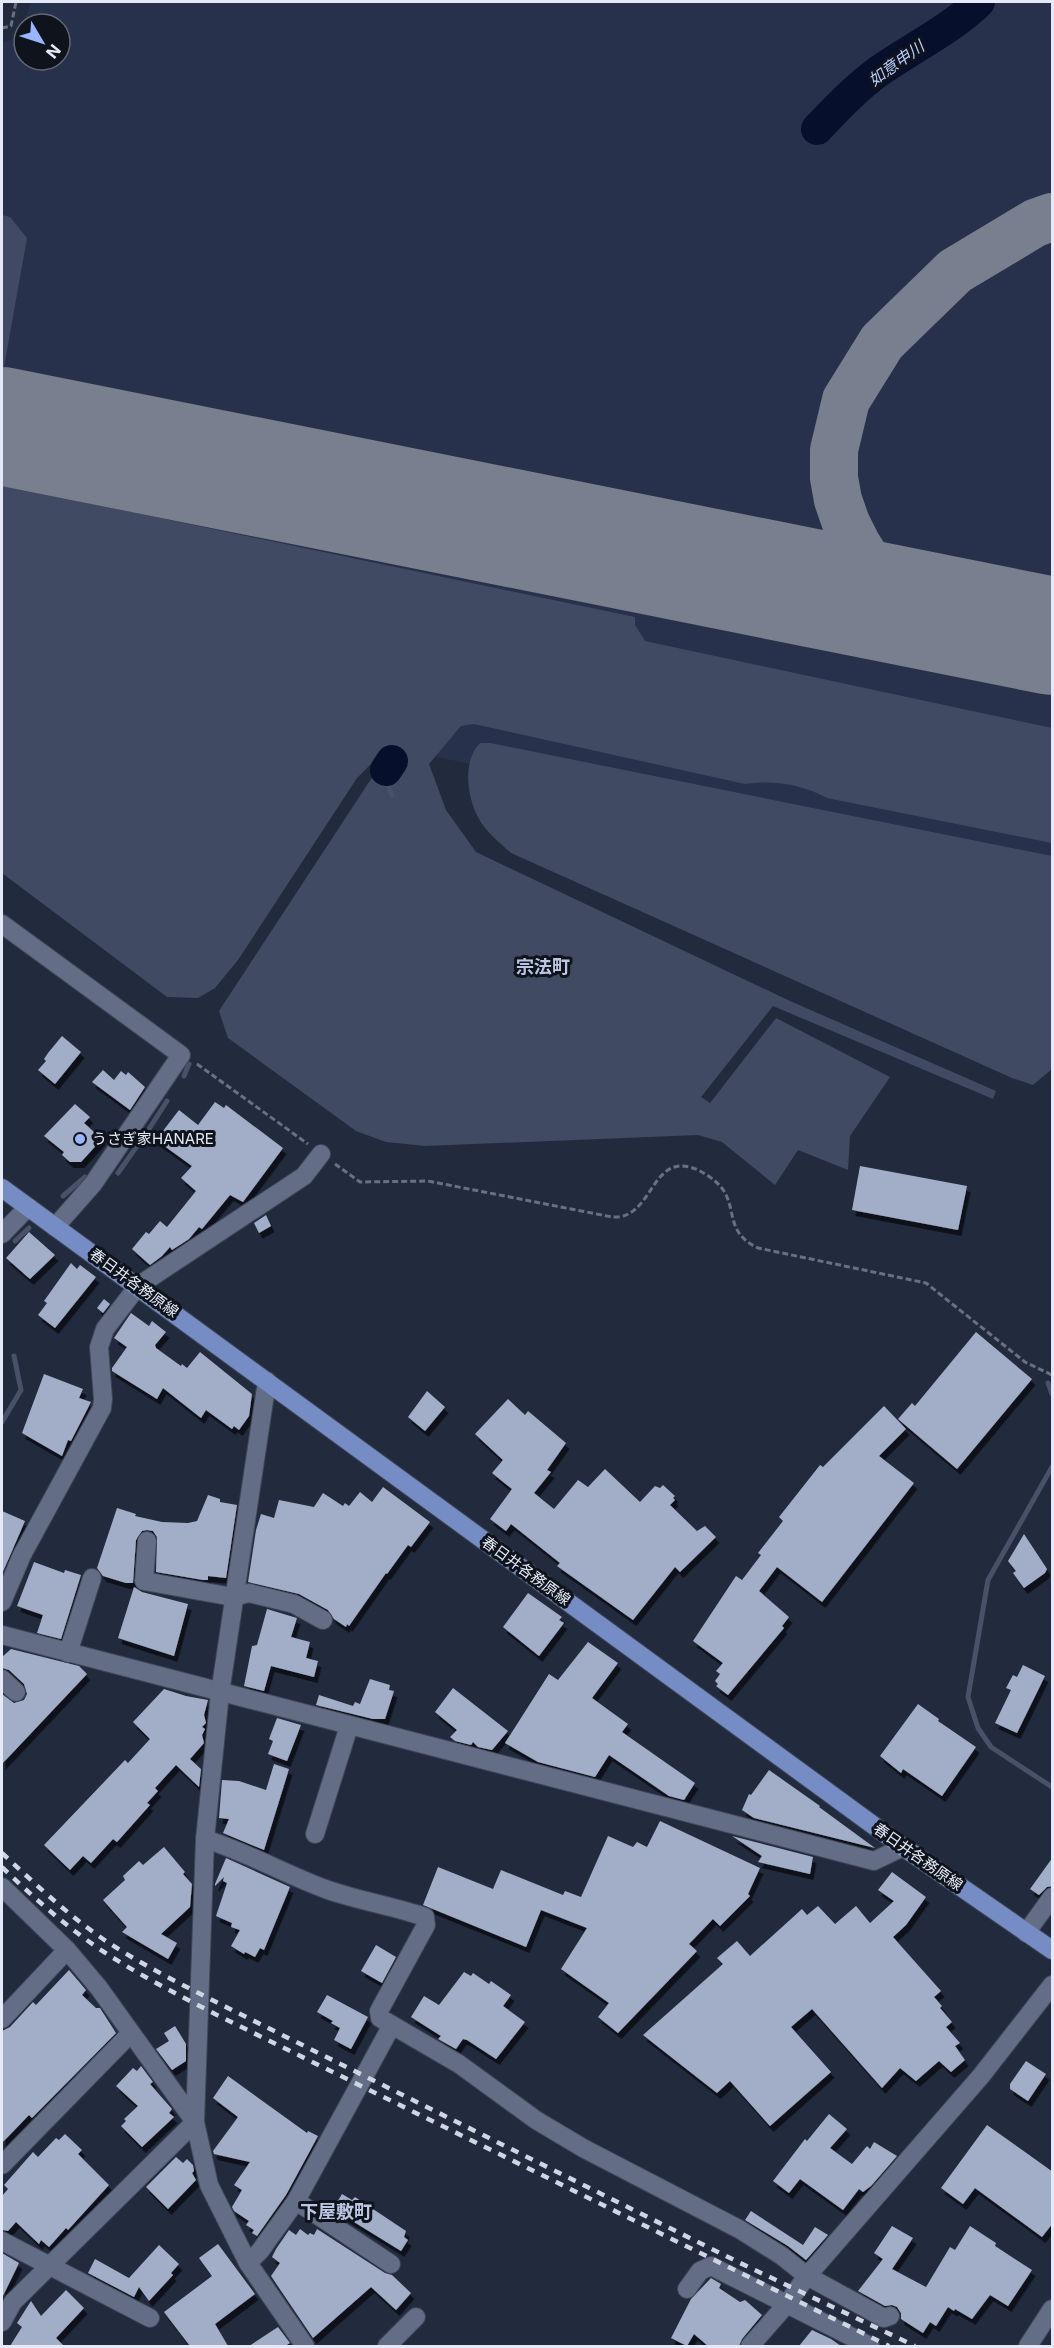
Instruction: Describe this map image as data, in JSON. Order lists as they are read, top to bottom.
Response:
{
  "streets": {
    "main road": ["春日井各務原線"]
  },
  "districts": ["宗法町", "下屋敷町"],
  "water": ["如意申川"],
  "places": ["うさぎ家HANARE"],
  "north": "bottom right"
}
